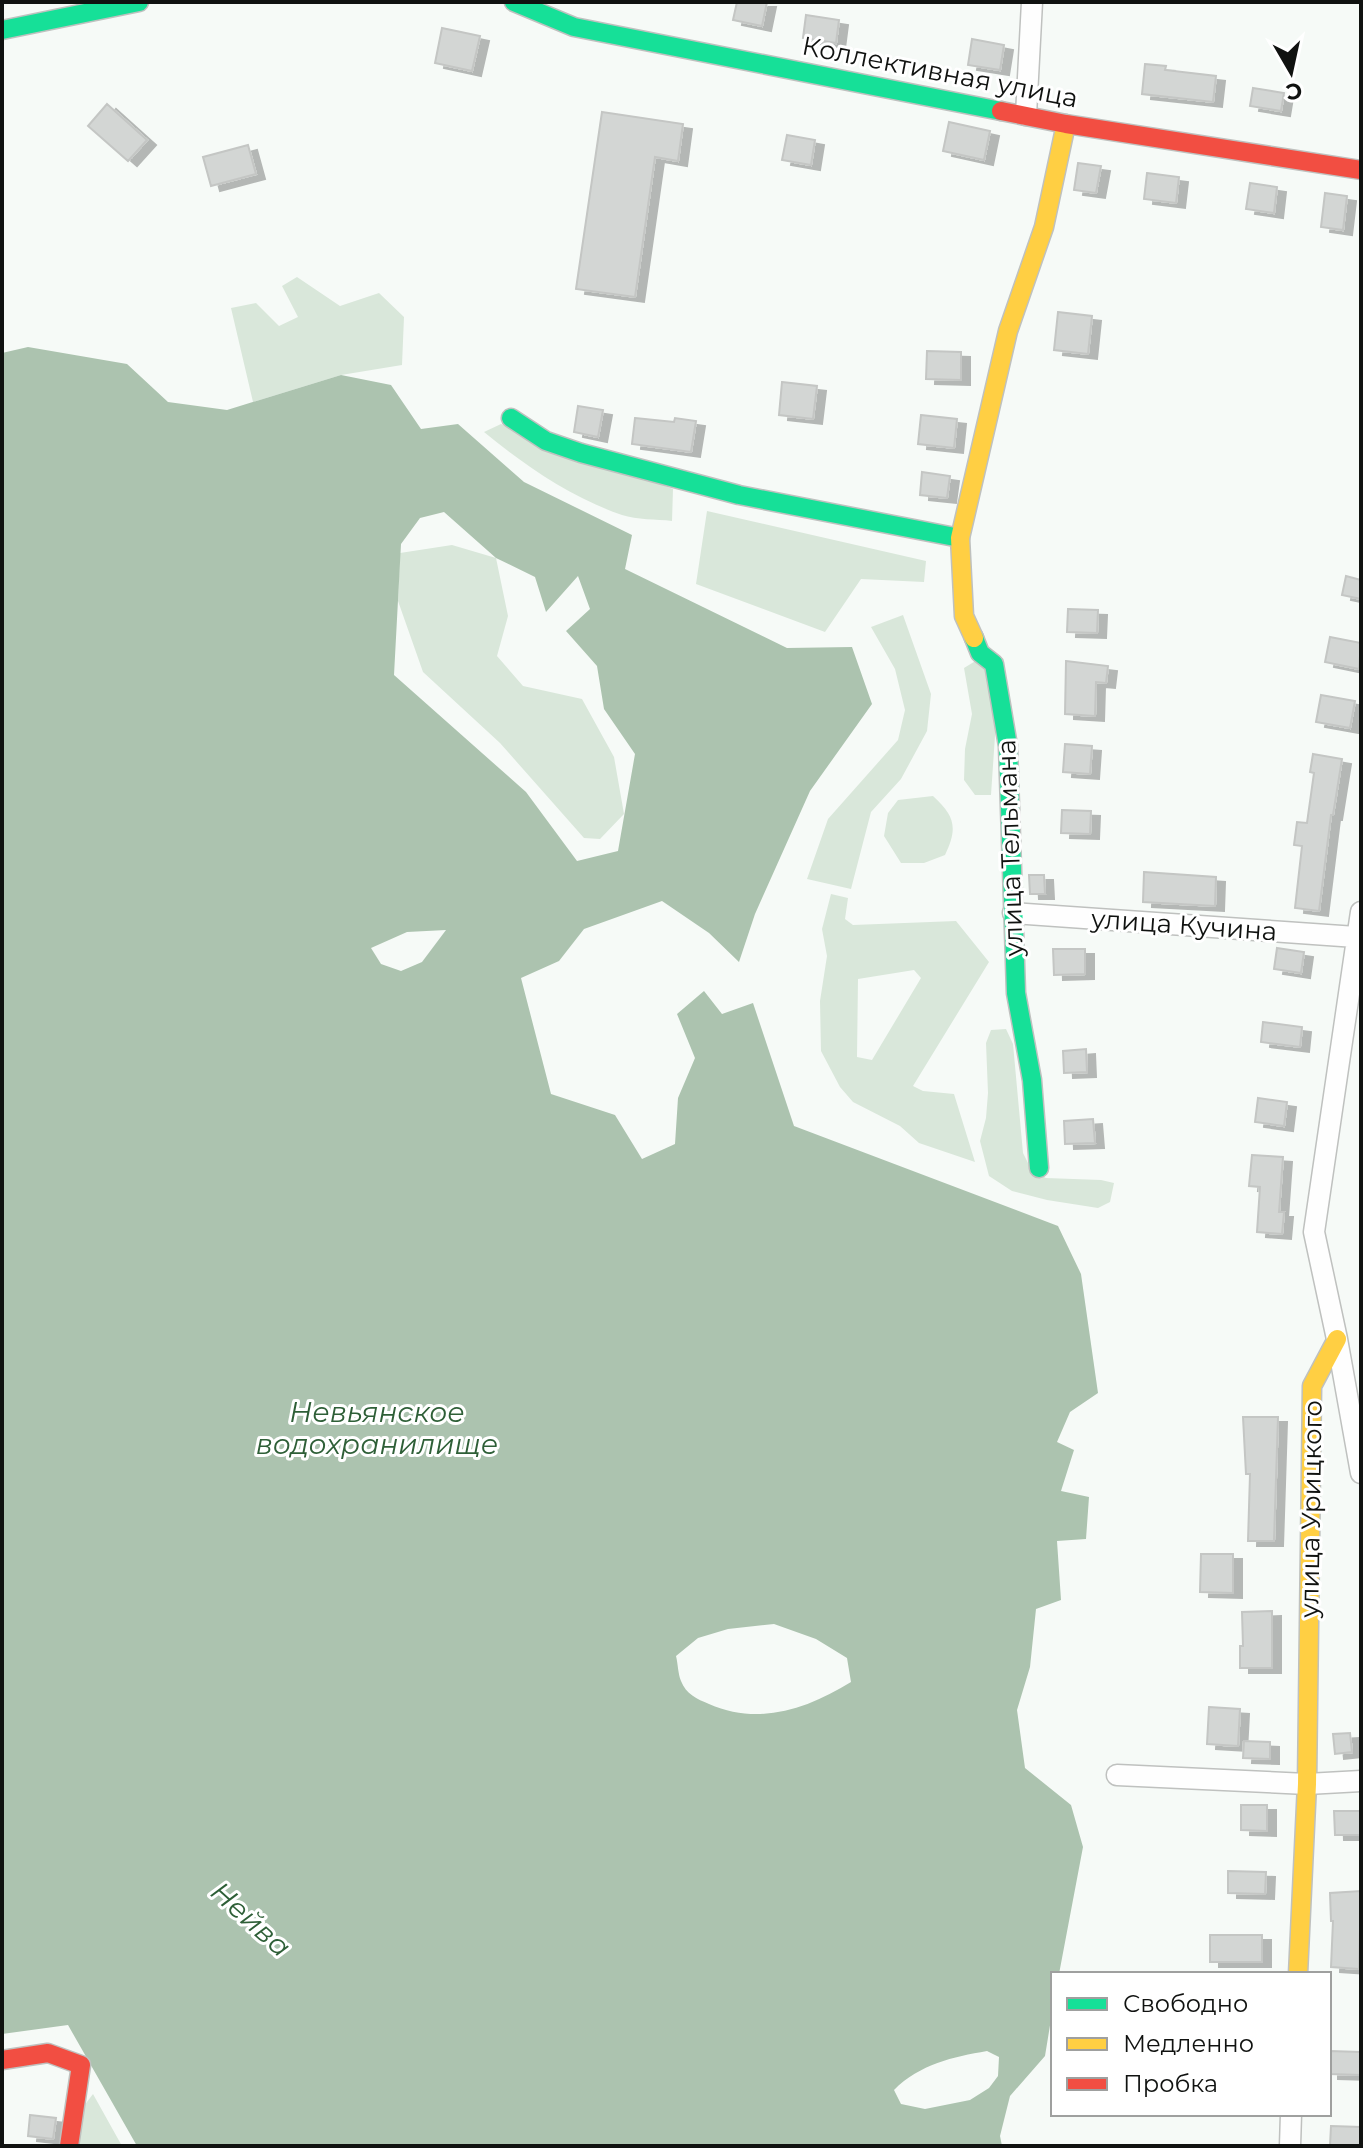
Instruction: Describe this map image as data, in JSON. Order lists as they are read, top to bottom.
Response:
{
  "streets": {
    "street": [
      "Коллективная улица",
      "улица Тельмана",
      "улица Кучина",
      "улица Урицкого"
    ]
  },
  "crossings": [
    ["Коллективная улица", "улица Тельмана"],
    ["улица Тельмана", "улица Кучина"]
  ],
  "water": ["Невьянское водохранилище", "Нейва"],
  "legend": ["Свободно", "Медленно", "Пробка"],
  "north": "bottom"
}
